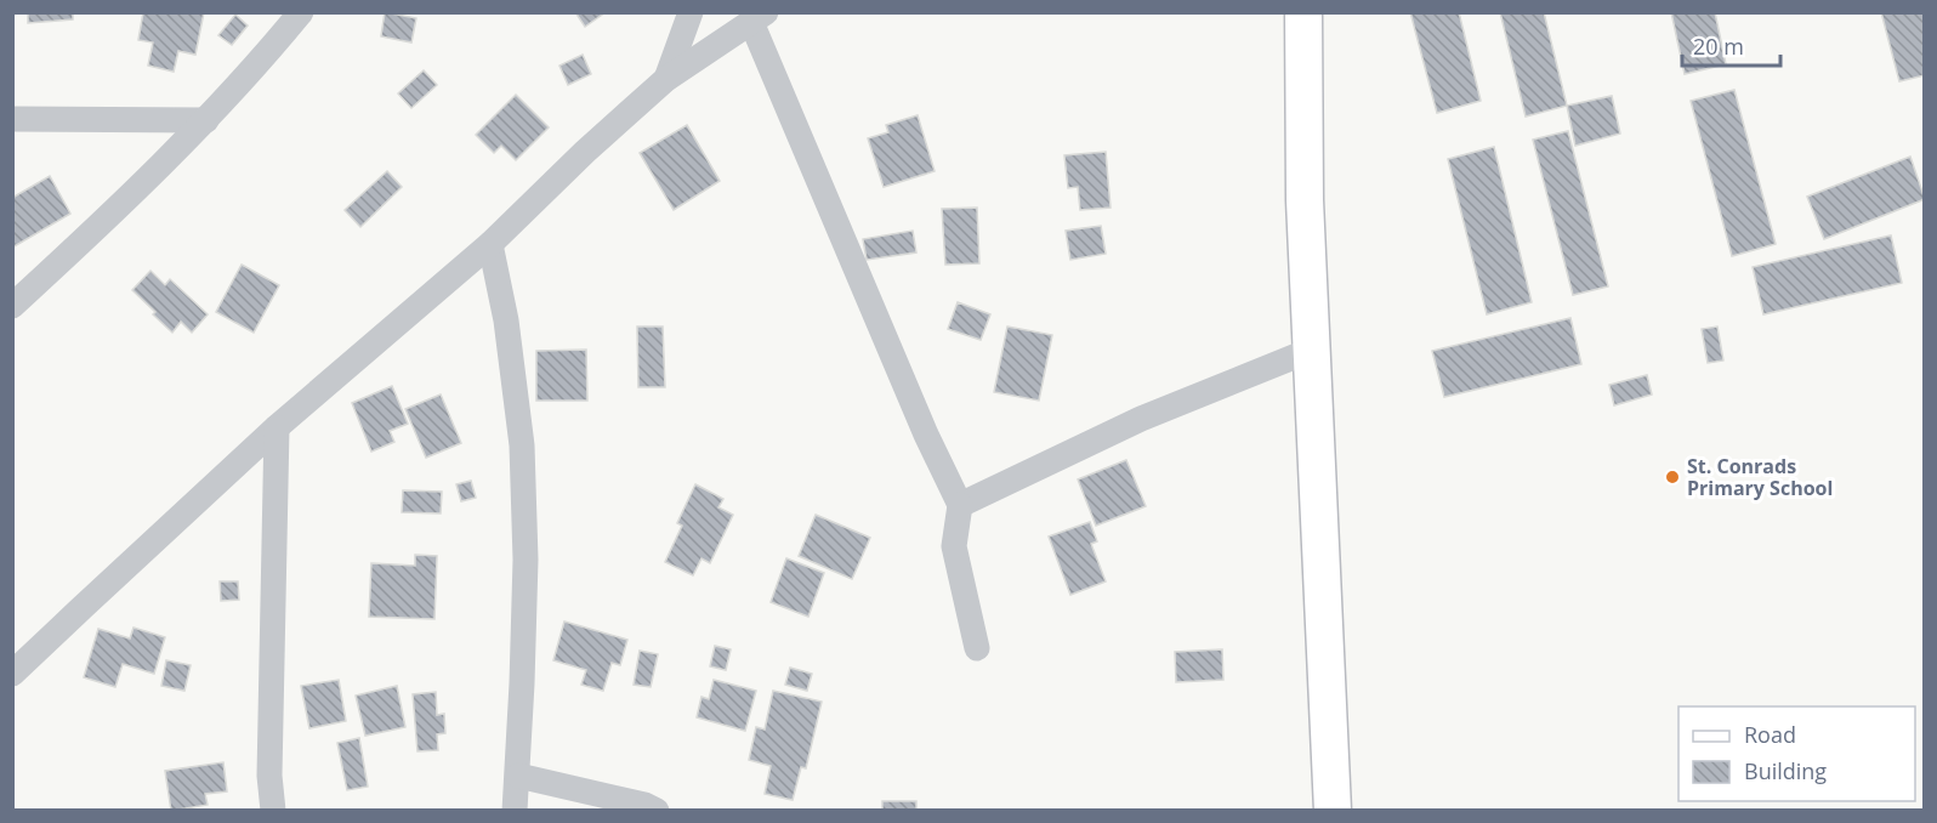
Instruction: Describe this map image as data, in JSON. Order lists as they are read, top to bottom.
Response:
{
  "places": ["St. Conrads Primary School"],
  "legend": ["Road", "Building"],
  "scale_bar": "20 m"
}
